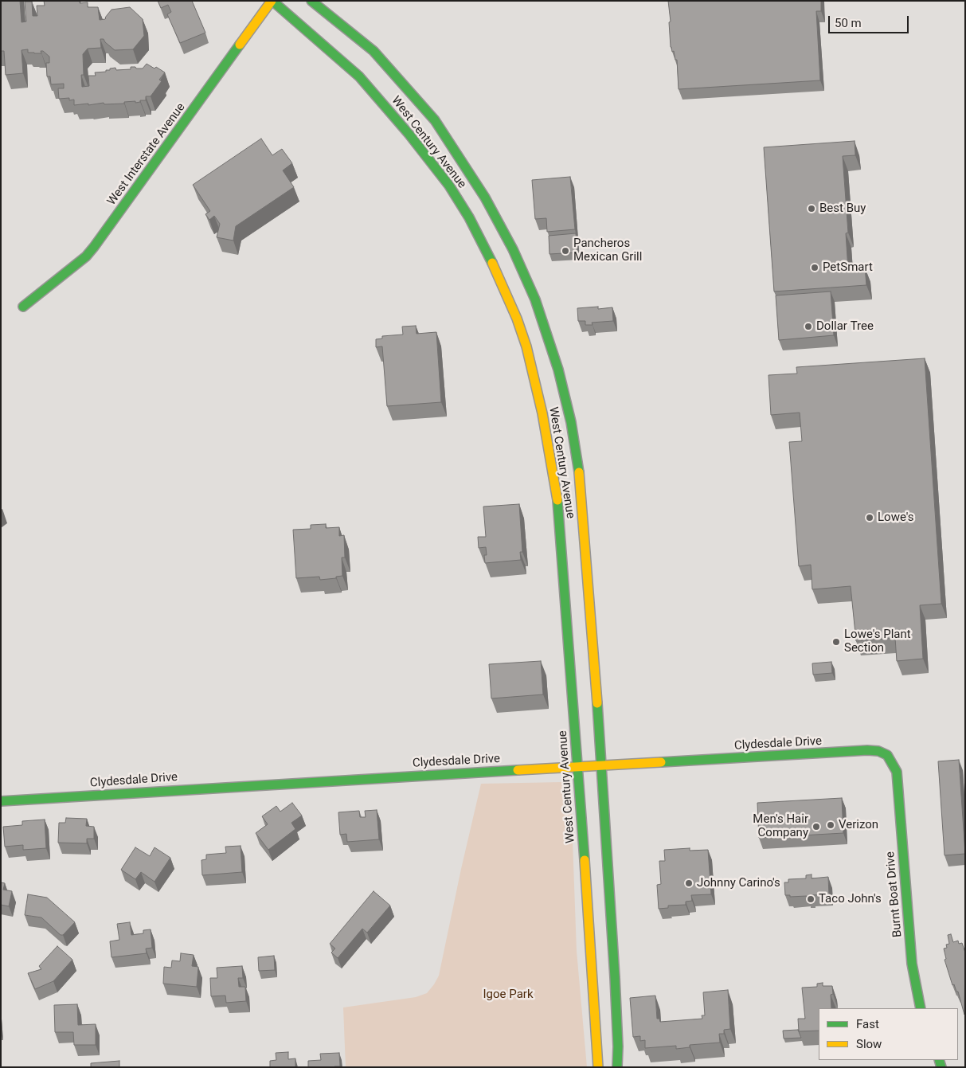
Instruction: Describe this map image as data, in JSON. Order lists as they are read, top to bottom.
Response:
{
  "streets": {
    "main road": [
      "West Century Avenue",
      "West Interstate Avenue",
      "Clydesdale Drive",
      "Burnt Boat Drive"
    ]
  },
  "crossings": [
    ["West Century Avenue", "West Interstate Avenue"],
    ["West Century Avenue", "Clydesdale Drive"],
    ["Clydesdale Drive", "Burnt Boat Drive"]
  ],
  "parks": ["Igoe Park"],
  "places": [
    "Best Buy",
    "Pancheros Mexican Grill",
    "PetSmart",
    "Dollar Tree",
    "Lowe's",
    "Lowe's Plant Section",
    "Verizon",
    "Men's Hair Company",
    "Johnny Carino's",
    "Taco John's"
  ],
  "legend": ["Fast", "Slow"],
  "scale_bar": "50 m"
}
